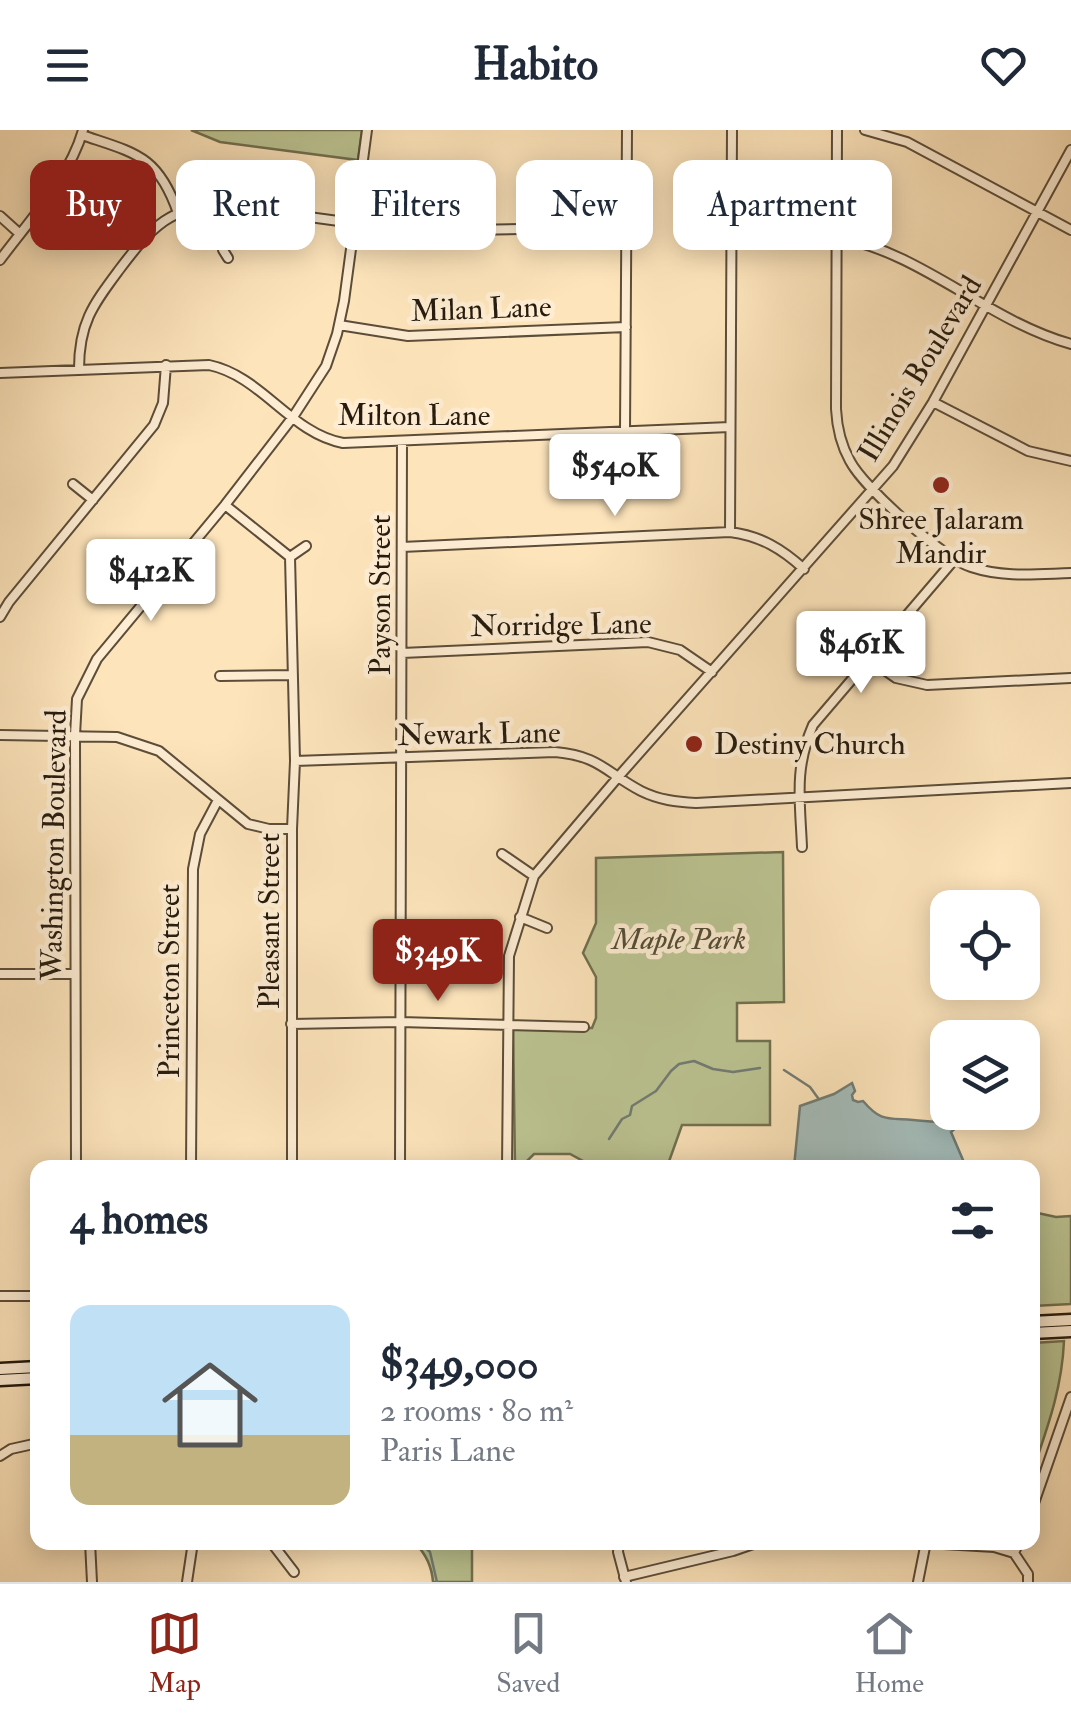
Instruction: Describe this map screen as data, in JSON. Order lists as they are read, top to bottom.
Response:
{
  "streets": {
    "street": [
      "Milan Lane",
      "Illinois Boulevard",
      "Milton Lane",
      "Payson Street",
      "Norridge Lane",
      "Newark Lane",
      "Washington Boulevard",
      "Pleasant Street",
      "Princeton Street"
    ]
  },
  "crossings": [
    ["Milan Lane", "Washington Boulevard"],
    ["Illinois Boulevard", "Norridge Lane"],
    ["Illinois Boulevard", "Newark Lane"],
    ["Milton Lane", "Payson Street"],
    ["Milton Lane", "Washington Boulevard"],
    ["Payson Street", "Norridge Lane"],
    ["Payson Street", "Newark Lane"],
    ["Newark Lane", "Pleasant Street"]
  ],
  "parks": ["Maple Park"],
  "places": ["Shree Jalaram Mandir", "Destiny Church"],
  "page": {
    "header": "Habito",
    "chip": [
      "Buy",
      "Rent",
      "Filters",
      "New",
      "Apartment"
    ],
    "price": [
      "$540K",
      "$412K",
      "$461K",
      "$349K"
    ],
    "heading": "4 homes",
    "list": [
      {
        "name": "$349,000",
        "note": "2 rooms · 80 m² · Paris Lane"
      }
    ],
    "tabs": ["Map", "Saved", "Home"]
  }
}
